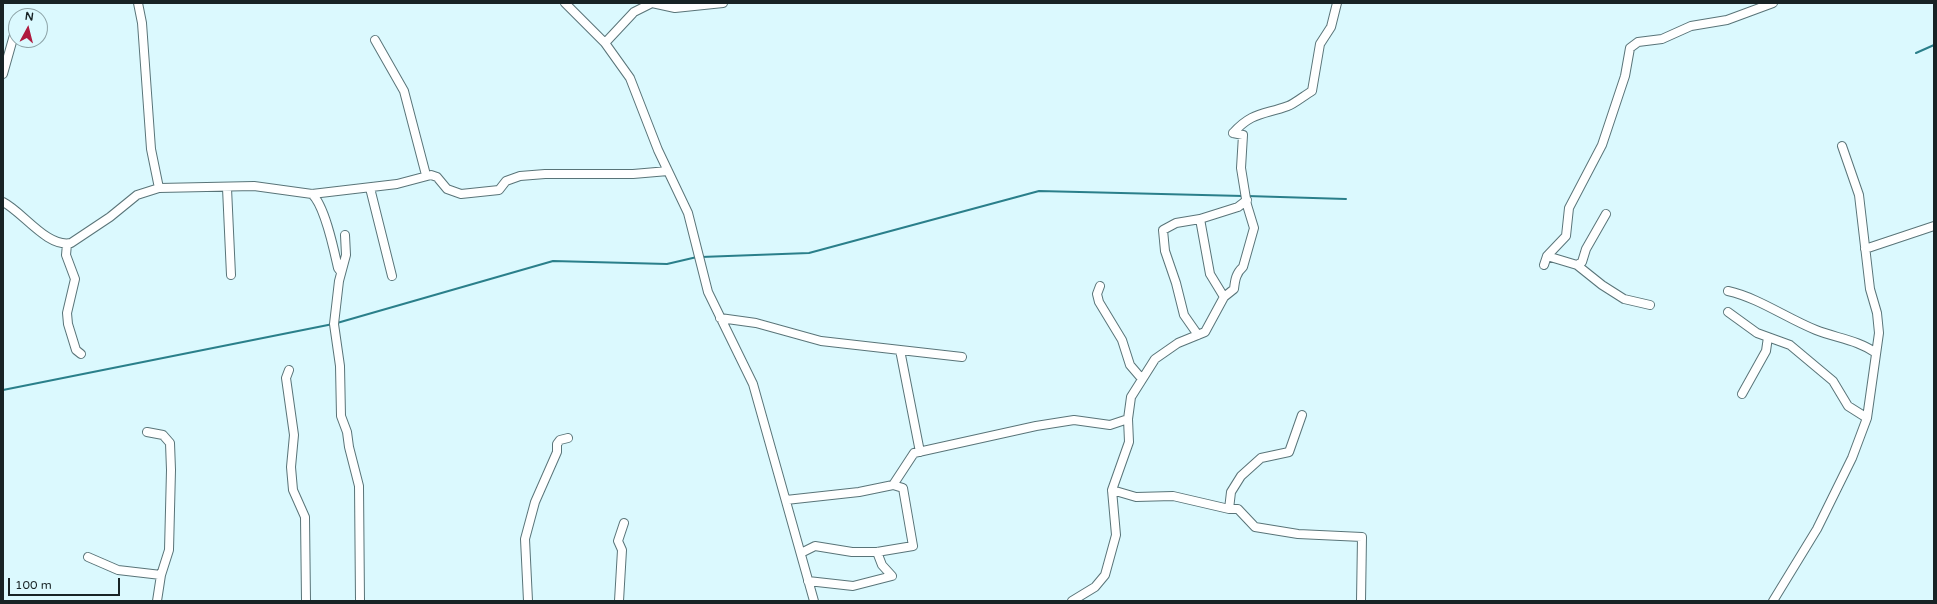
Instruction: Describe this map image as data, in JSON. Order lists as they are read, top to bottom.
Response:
{
  "scale_bar": "100 m",
  "north": "top"
}
